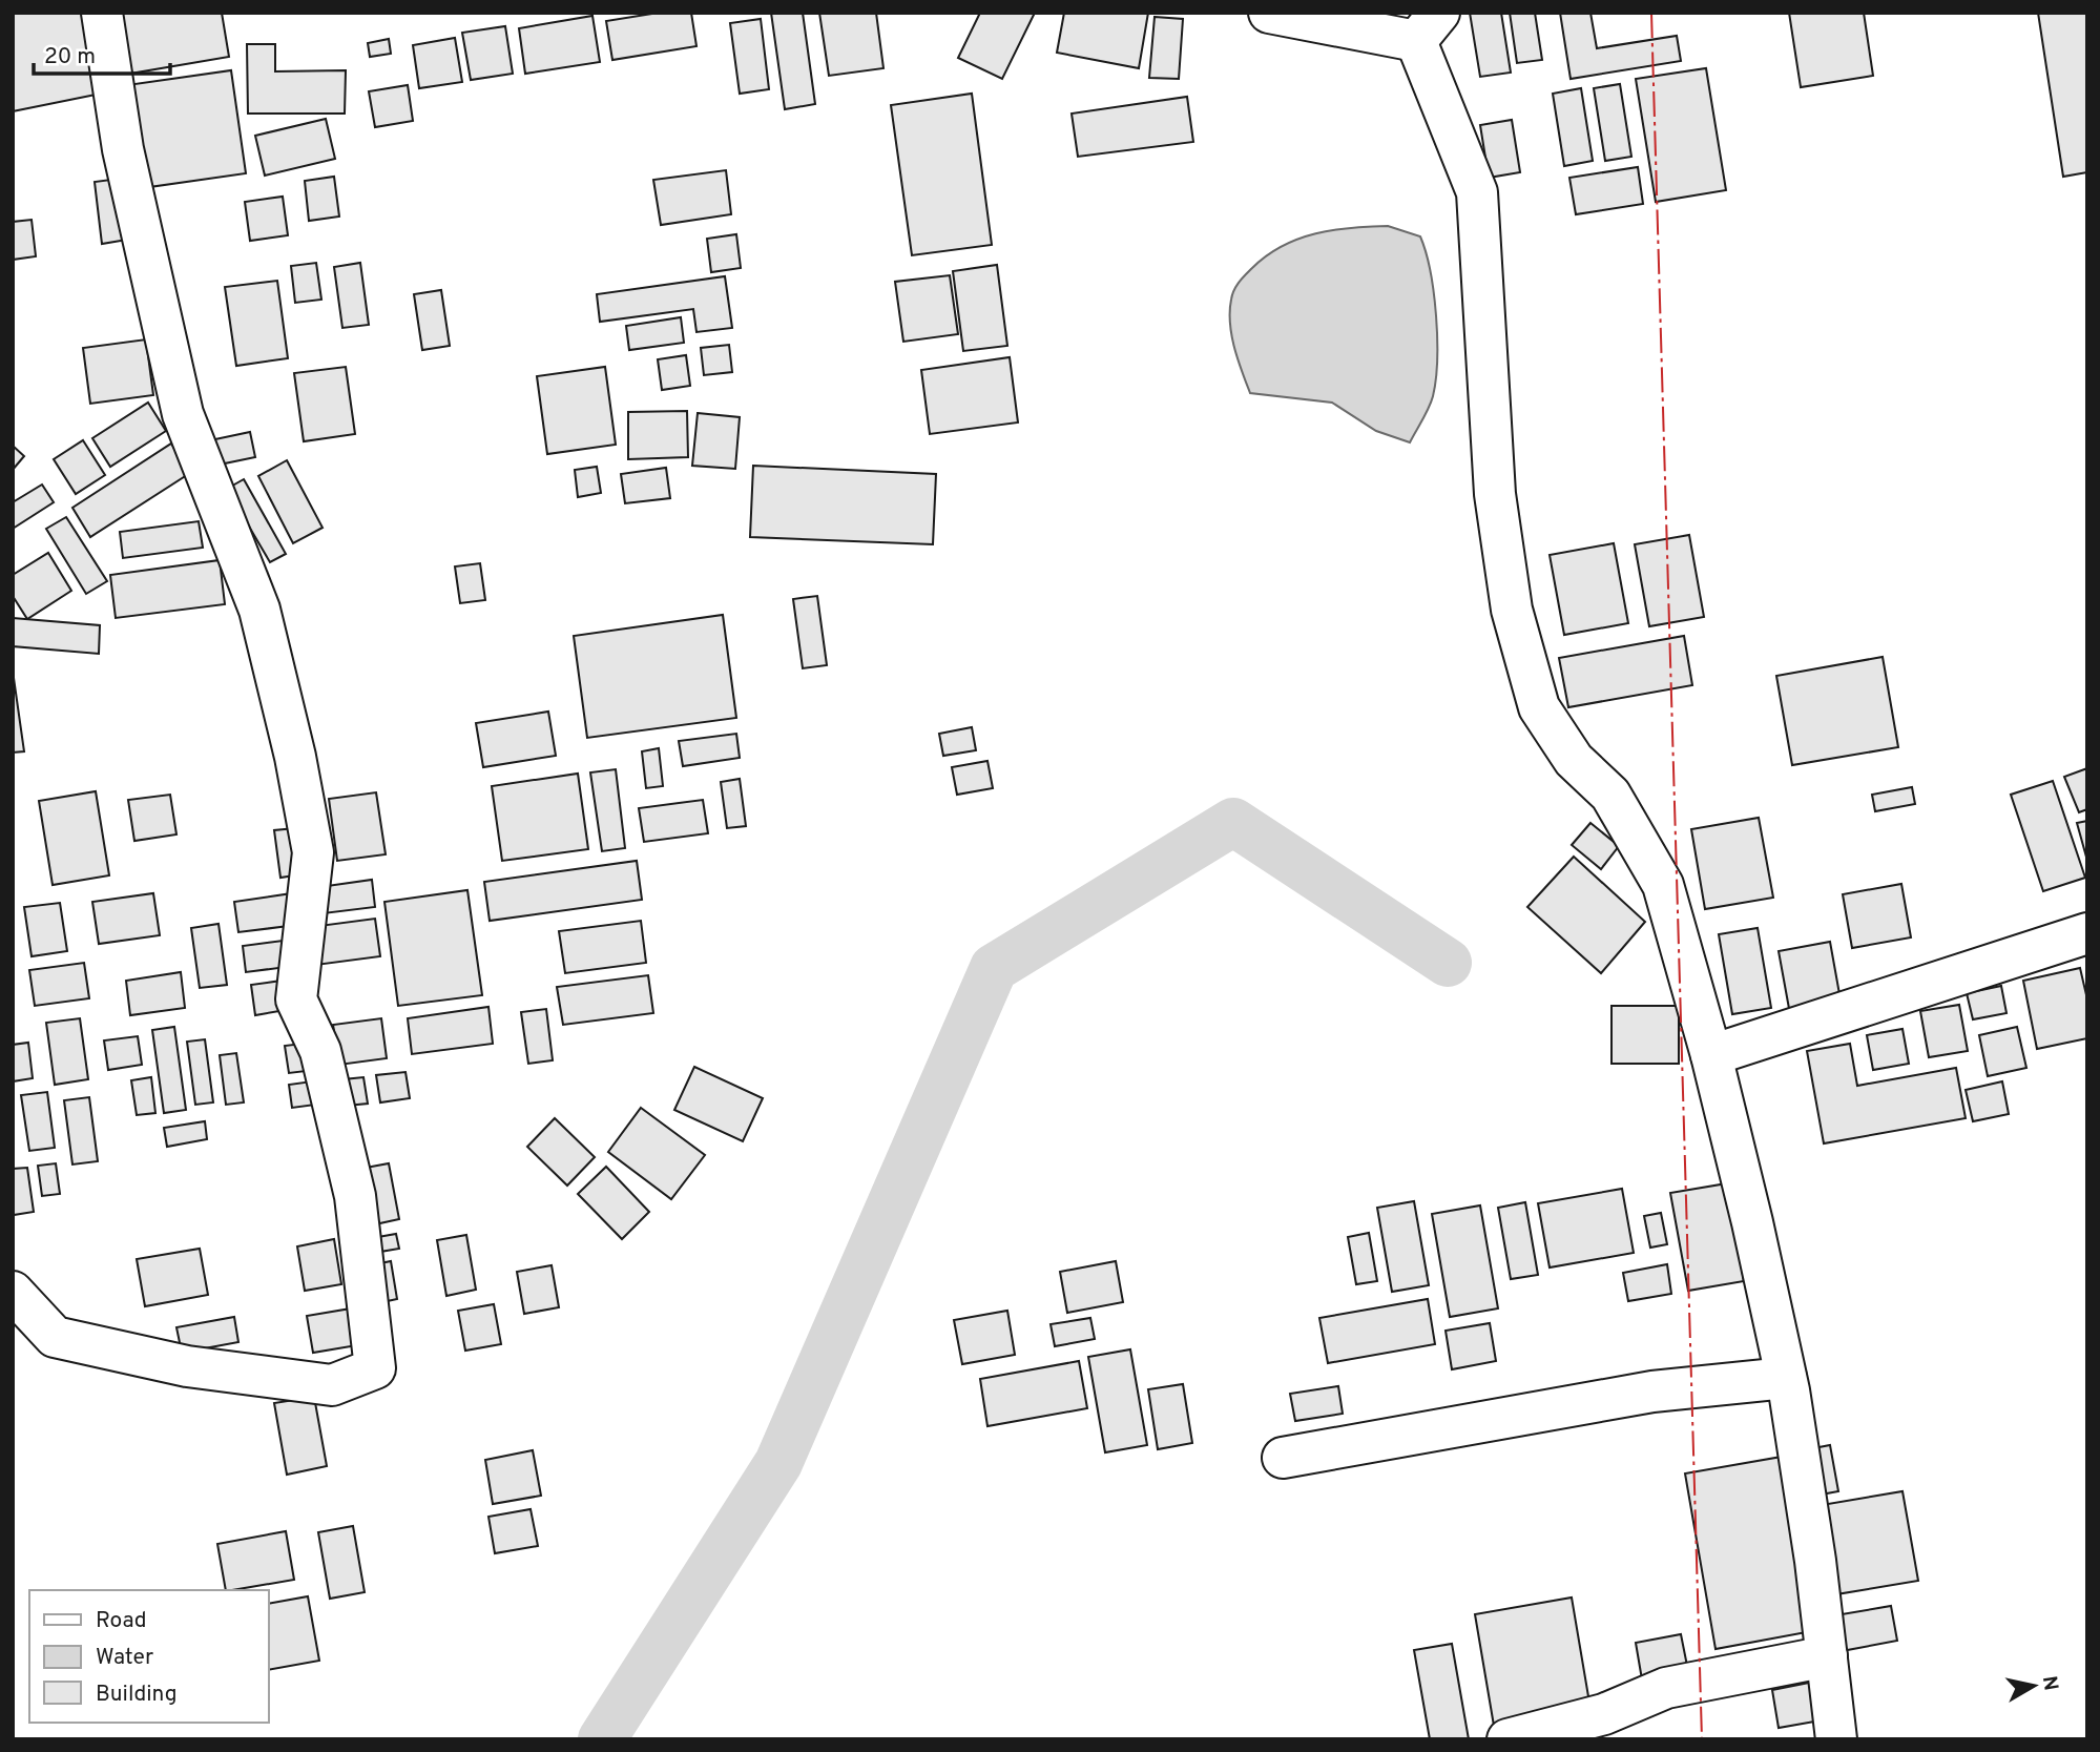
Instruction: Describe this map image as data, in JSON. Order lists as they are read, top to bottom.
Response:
{
  "legend": ["Road", "Water", "Building"],
  "scale_bar": "20 m",
  "north": "right"
}
